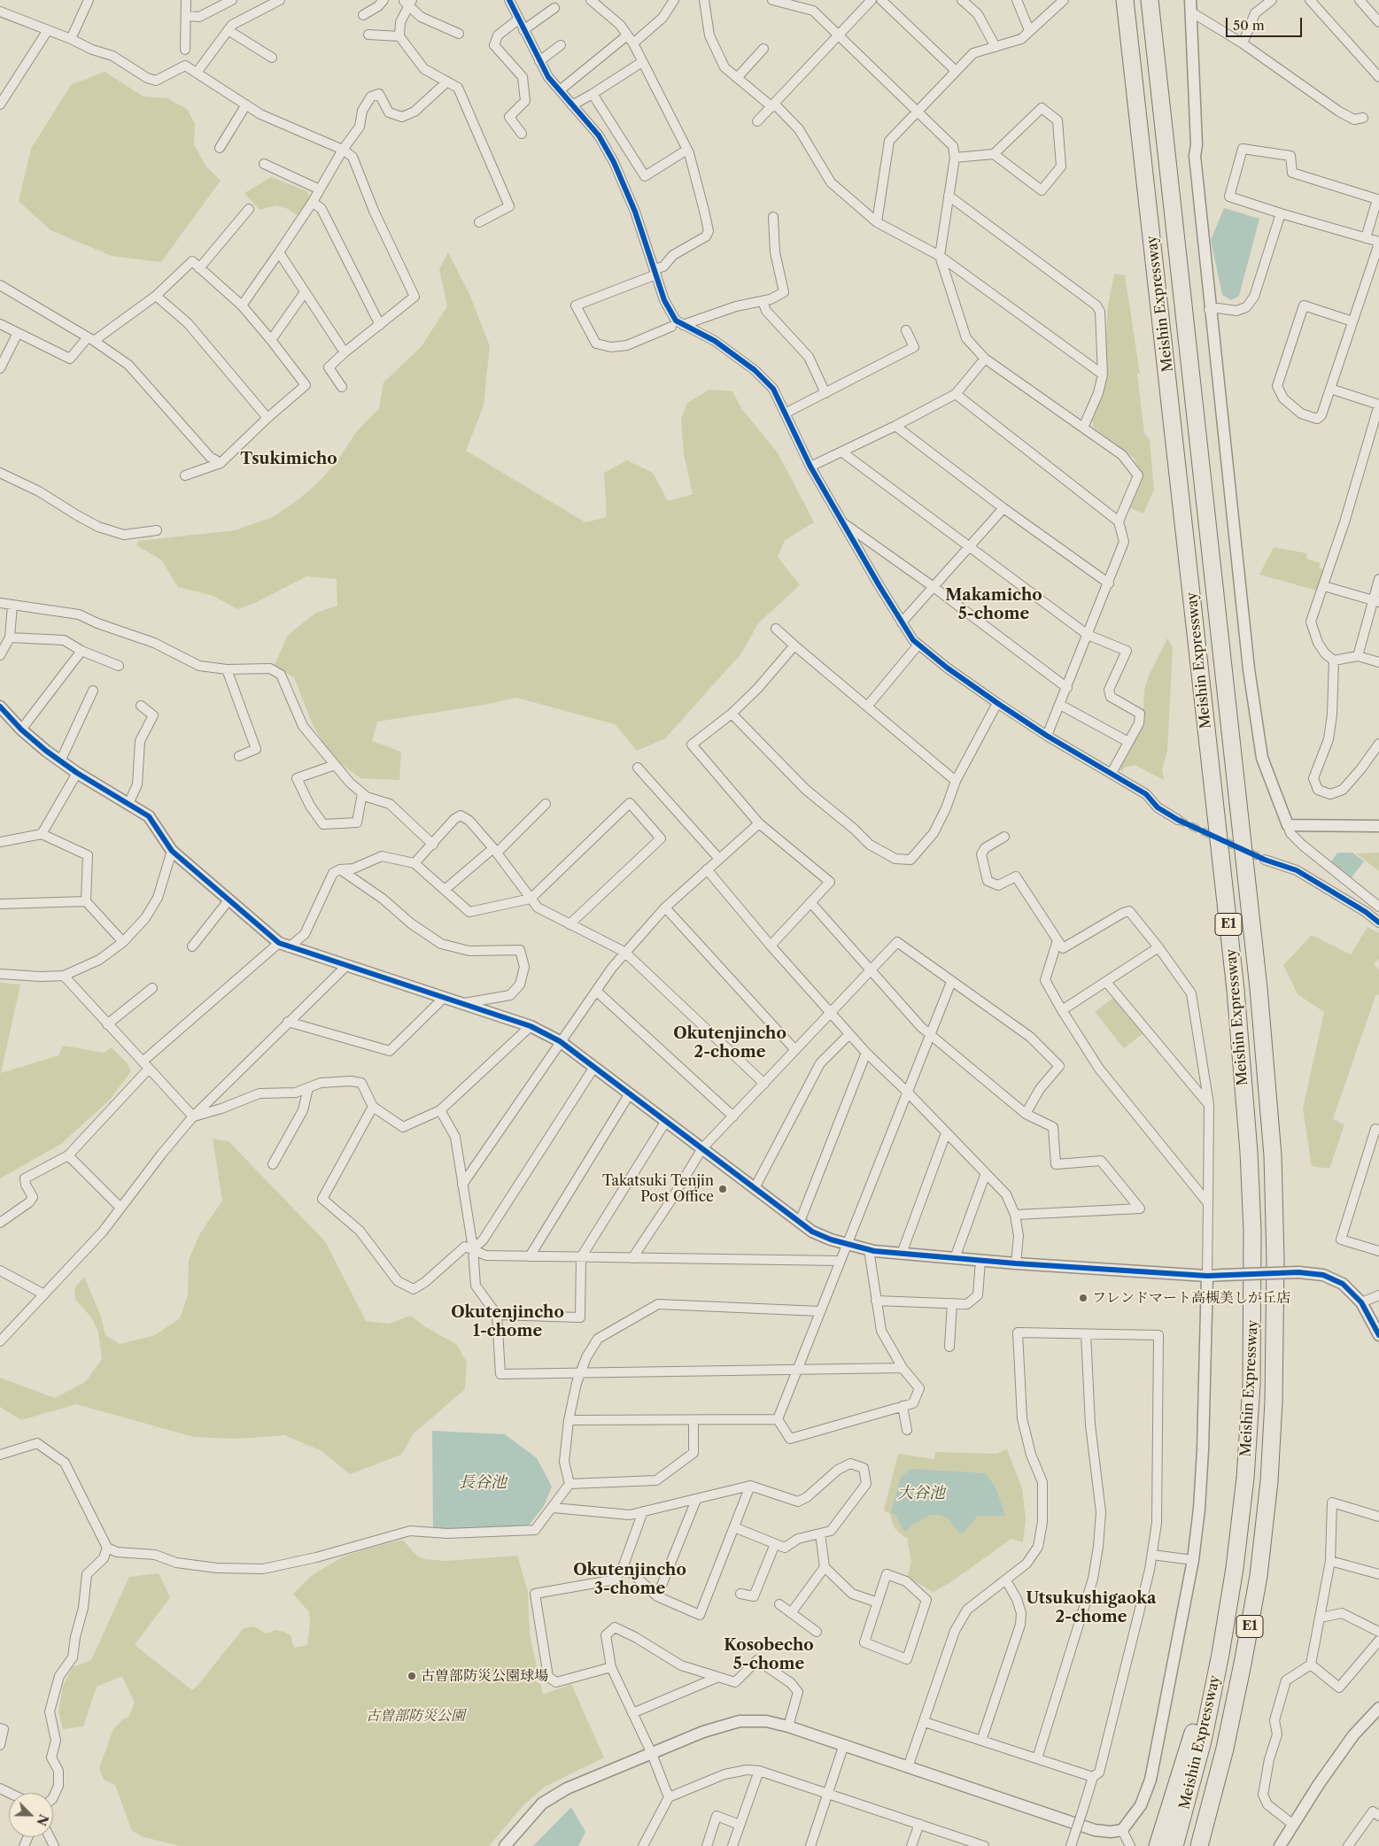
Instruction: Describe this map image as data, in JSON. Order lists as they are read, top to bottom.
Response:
{
  "streets": {
    "highway": ["Meishin Expressway", "E1"]
  },
  "districts": [
    "Tsukimicho",
    "Makamicho 5-chome",
    "Okutenjincho 2-chome",
    "Okutenjincho 1-chome",
    "Okutenjincho 3-chome",
    "Utsukushigaoka 2-chome",
    "Kosobecho 5-chome"
  ],
  "water": ["長谷池", "大谷池"],
  "parks": ["古曽部防災公園"],
  "places": ["Takatsuki Tenjin Post Office", "フレンドマート高槻美しが丘店", "古曽部防災公園球場"],
  "scale_bar": "50 m",
  "north": "bottom right"
}
